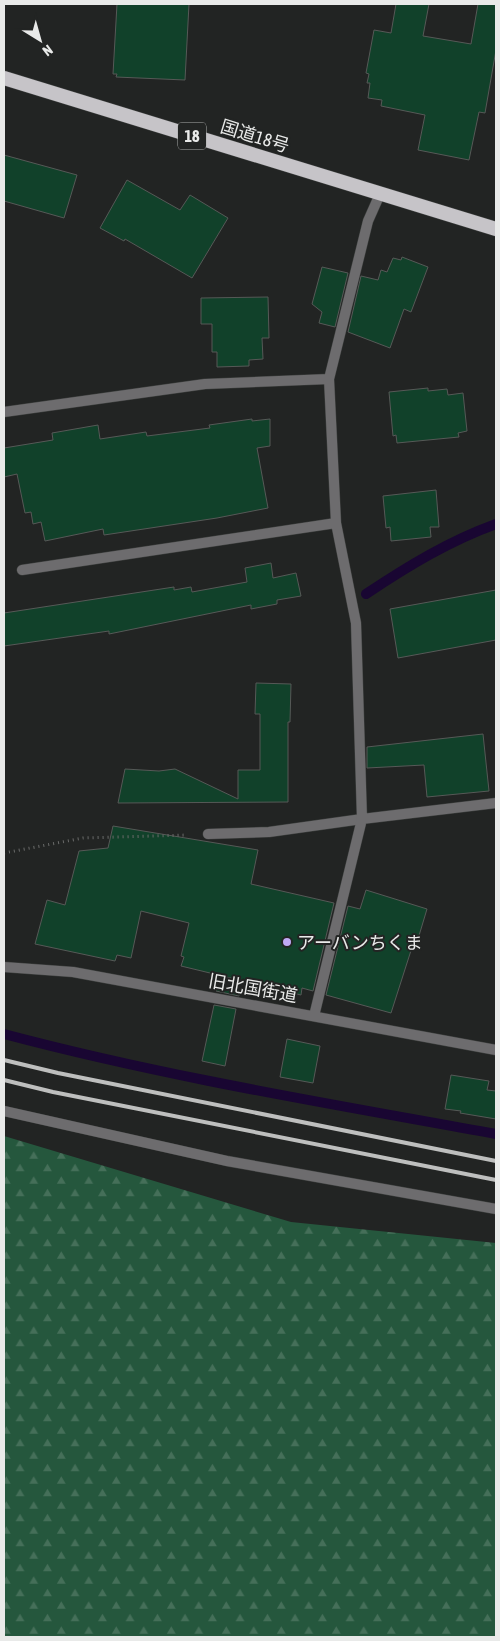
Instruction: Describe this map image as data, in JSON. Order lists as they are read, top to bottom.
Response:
{
  "streets": {
    "highway": ["18", "国道18号"],
    "street": ["旧北国街道"]
  },
  "places": ["アーバンちくま"],
  "north": "bottom right"
}
